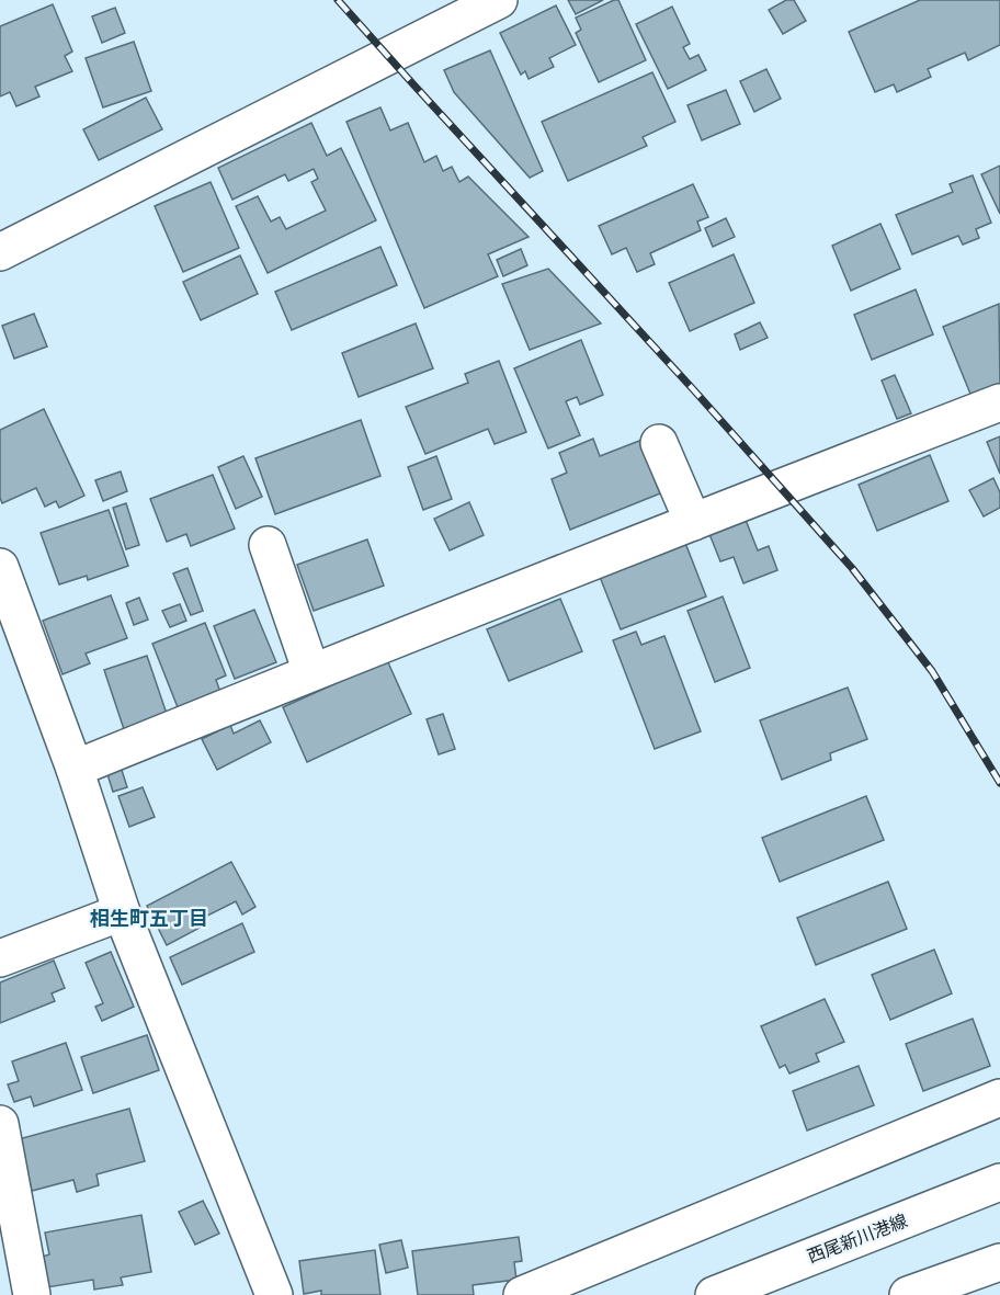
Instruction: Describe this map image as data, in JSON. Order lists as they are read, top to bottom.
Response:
{
  "streets": {
    "street": ["西尾新川港線"]
  },
  "districts": ["相生町五丁目"]
}
